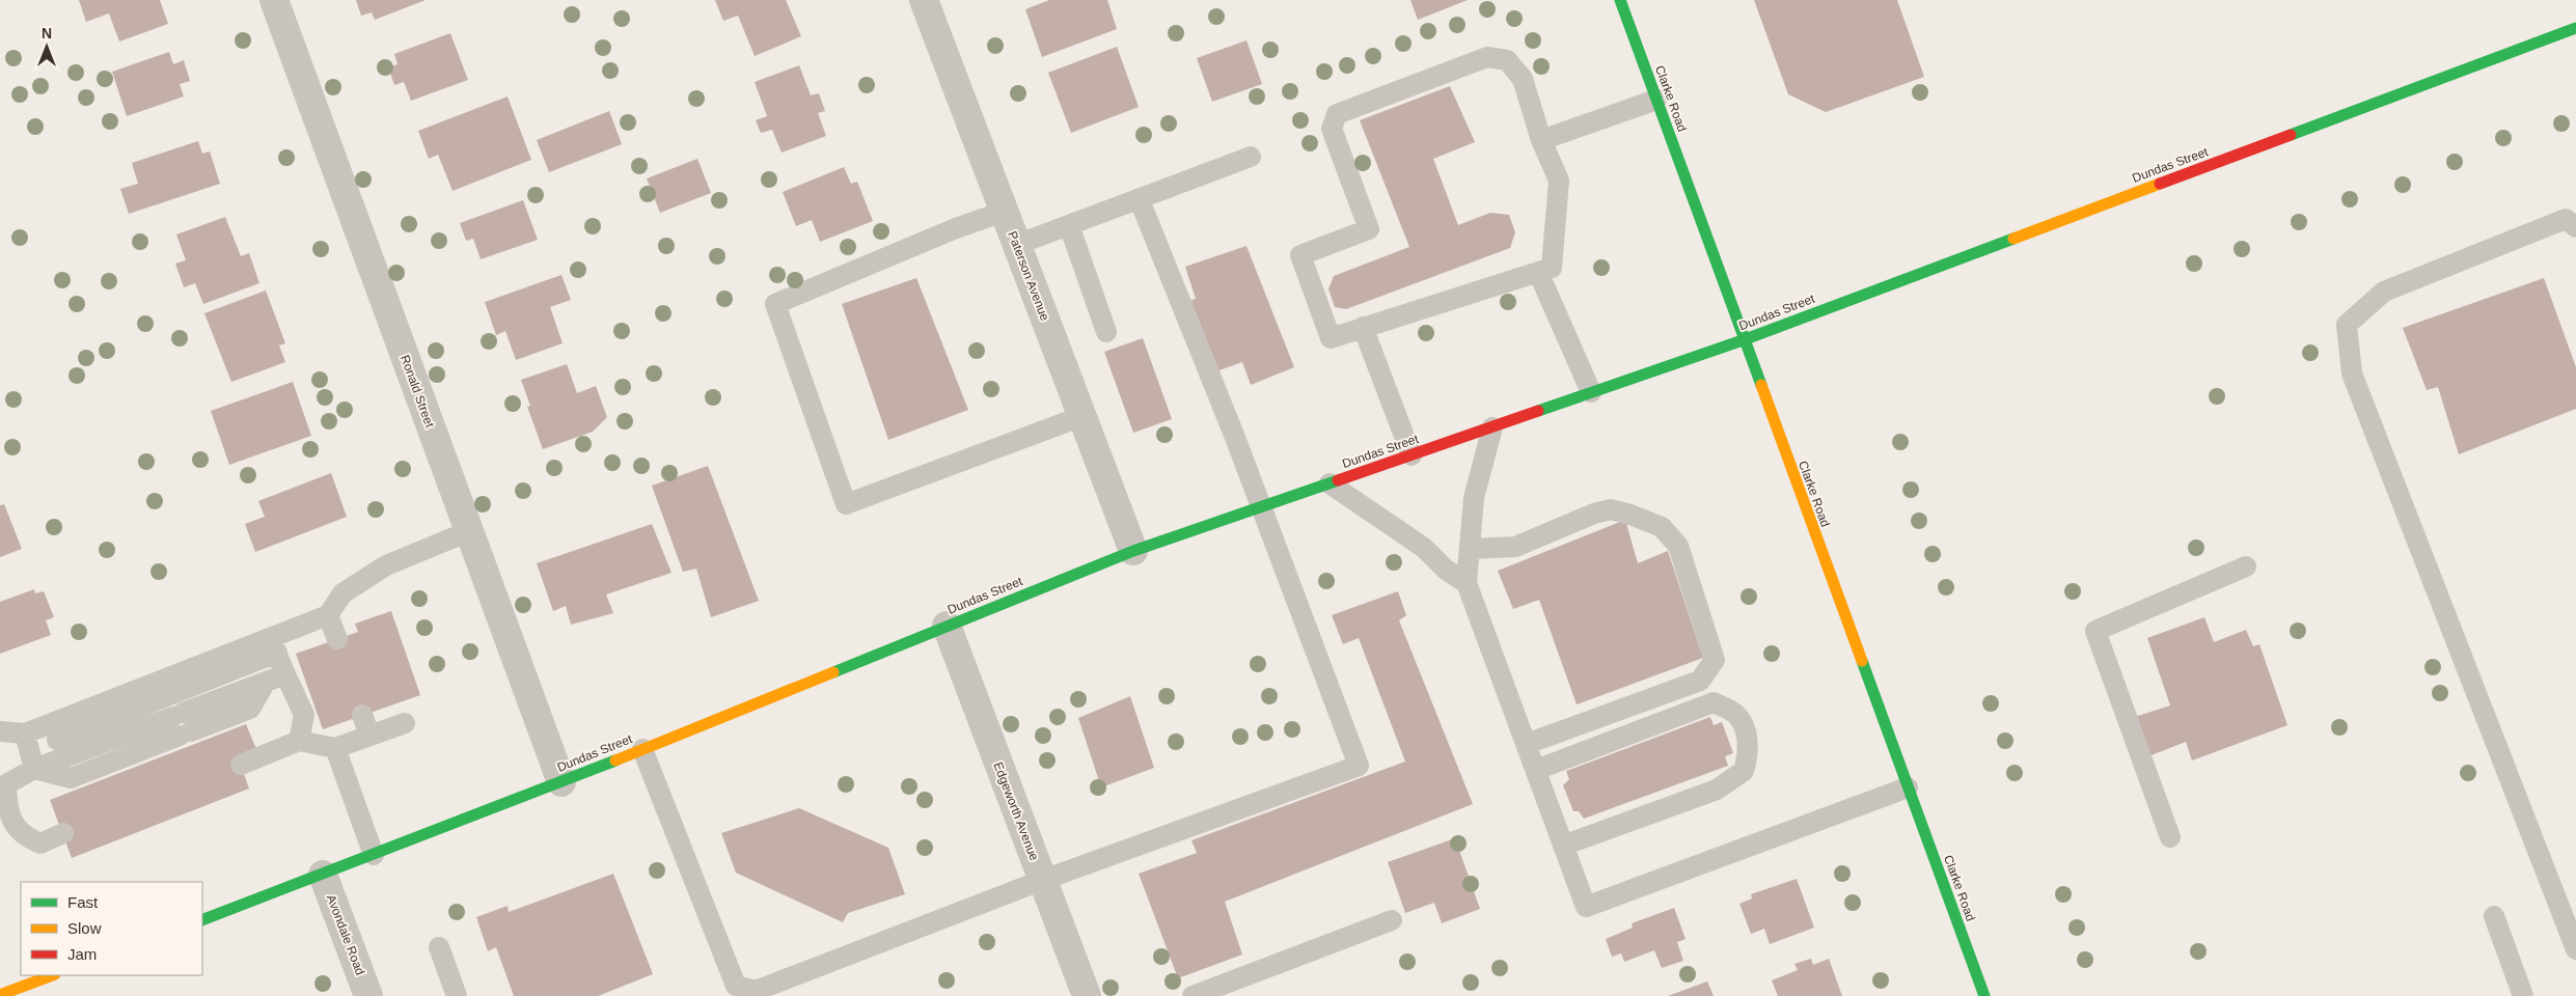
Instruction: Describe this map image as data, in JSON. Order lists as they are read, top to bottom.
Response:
{
  "streets": {
    "main road": ["Clarke Road", "Dundas Street"],
    "street": [
      "Paterson Avenue",
      "Ronald Street",
      "Edgeworth Avenue",
      "Avondale Road"
    ]
  },
  "crossings": [
    ["Clarke Road", "Dundas Street"],
    ["Dundas Street", "Paterson Avenue"],
    ["Dundas Street", "Ronald Street"],
    ["Dundas Street", "Edgeworth Avenue"],
    ["Dundas Street", "Avondale Road"]
  ],
  "legend": ["Fast", "Slow", "Jam"],
  "north": "top"
}
